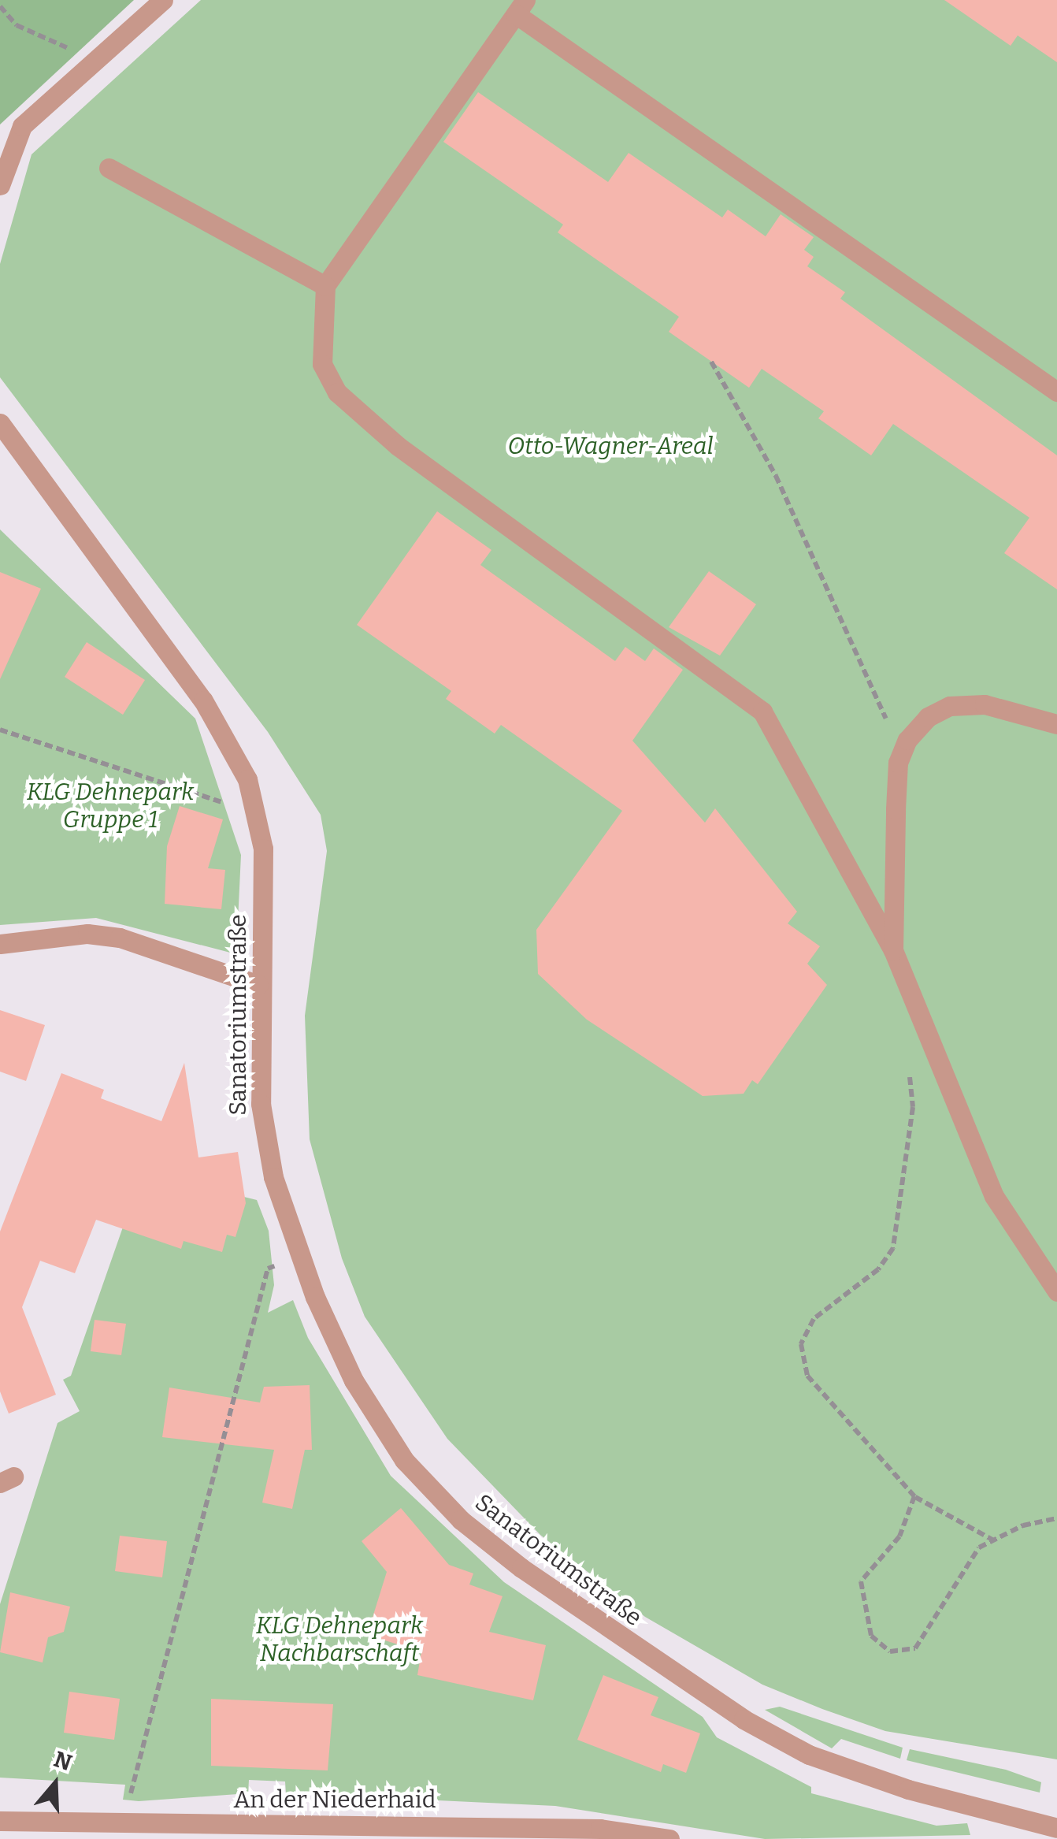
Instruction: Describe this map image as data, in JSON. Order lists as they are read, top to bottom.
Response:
{
  "streets": {
    "street": ["Sanatoriumstraße", "An der Niederhaid"]
  },
  "parks": ["Otto-Wagner-Areal", "KLG Dehnepark Gruppe 1", "KLG Dehnepark Nachbarschaft"],
  "north": "top"
}
